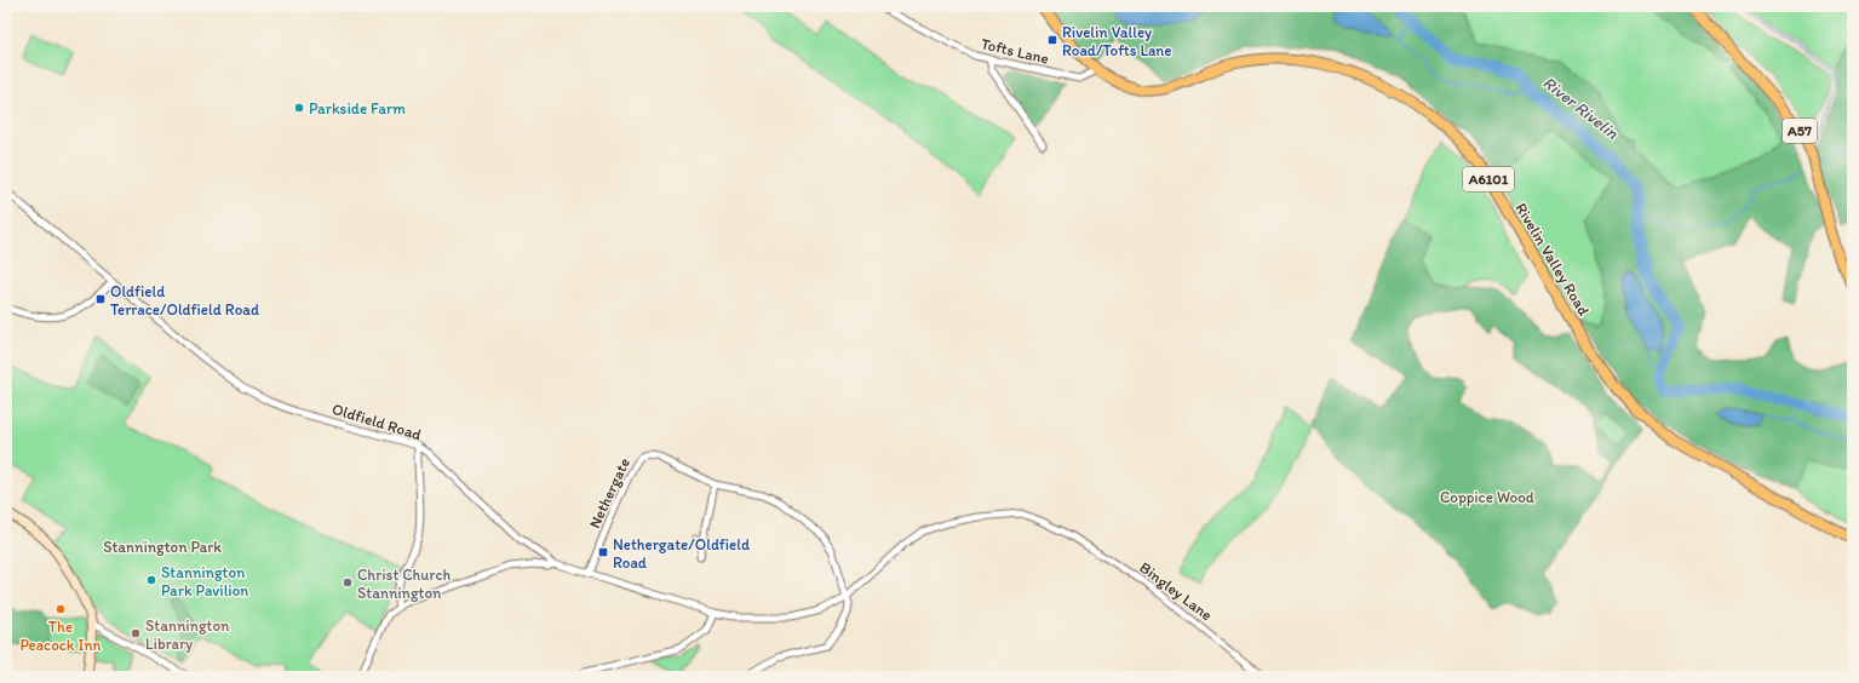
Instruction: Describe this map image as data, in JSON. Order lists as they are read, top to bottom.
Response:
{
  "streets": {
    "main road": ["A57", "A6101", "Rivelin Valley Road"],
    "street": [
      "Tofts Lane",
      "Oldfield Road",
      "Nethergate",
      "Bingley Lane"
    ]
  },
  "crossings": [
    ["Tofts Lane", "Rivelin Valley Road"],
    ["Oldfield Road", "Nethergate"],
    ["Oldfield Road", "Bingley Lane"],
    ["Nethergate", "Bingley Lane"]
  ],
  "water": ["River Rivelin"],
  "parks": ["Coppice Wood", "Stannington Park"],
  "places": {
    "transit": ["Rivelin Valley Road/Tofts Lane", "Oldfield Terrace/Oldfield Road", "Nethergate/Oldfield Road"],
    "other": [
      "Parkside Farm",
      "Stannington Park Pavilion",
      "Christ Church Stannington",
      "The Peacock Inn",
      "Stannington Library"
    ]
  }
}
